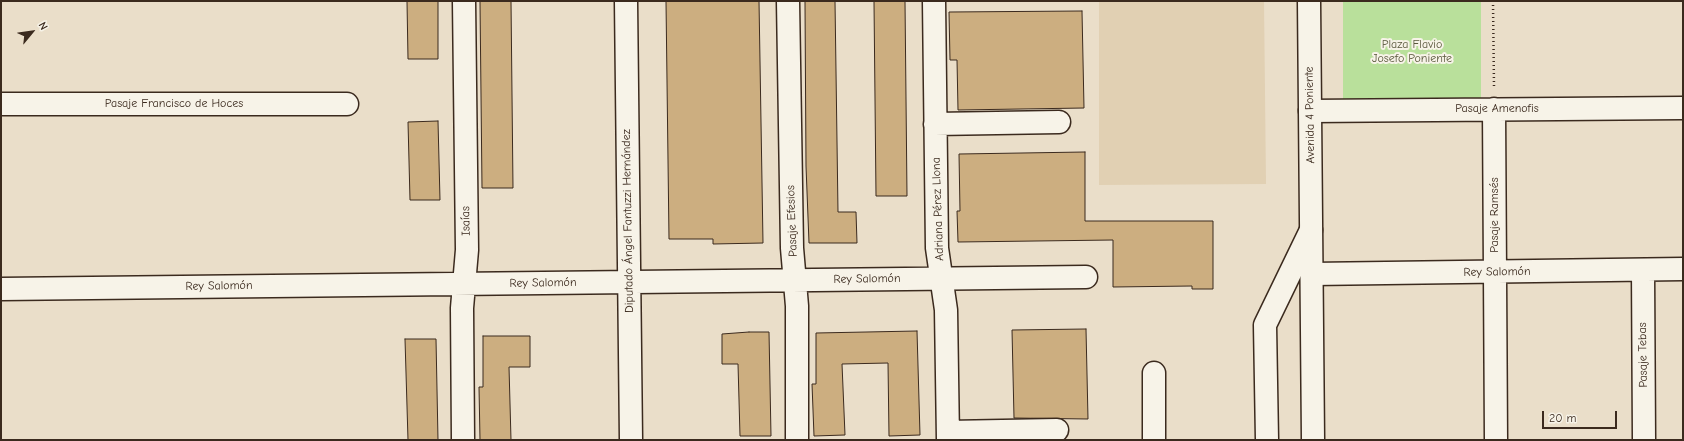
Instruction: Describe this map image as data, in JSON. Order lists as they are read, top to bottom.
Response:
{
  "streets": {
    "street": [
      "Pasaje Francisco de Hoces",
      "Pasaje Amenofis",
      "Avenida 4 Poniente",
      "Adriana Pérez Llona",
      "Pasaje Ramsés",
      "Isaías",
      "Diputado Ángel Fantuzzi Hernández",
      "Pasaje Efesios",
      "Rey Salomón",
      "Pasaje Tebas"
    ]
  },
  "crossings": [
    ["Pasaje Amenofis", "Avenida 4 Poniente"],
    ["Pasaje Amenofis", "Pasaje Ramsés"],
    ["Avenida 4 Poniente", "Rey Salomón"],
    ["Adriana Pérez Llona", "Rey Salomón"],
    ["Pasaje Ramsés", "Rey Salomón"],
    ["Isaías", "Rey Salomón"],
    ["Diputado Ángel Fantuzzi Hernández", "Rey Salomón"],
    ["Pasaje Efesios", "Rey Salomón"],
    ["Rey Salomón", "Pasaje Tebas"]
  ],
  "parks": ["Plaza Flavio Josefo Poniente"],
  "scale_bar": "20 m",
  "north": "top right"
}
